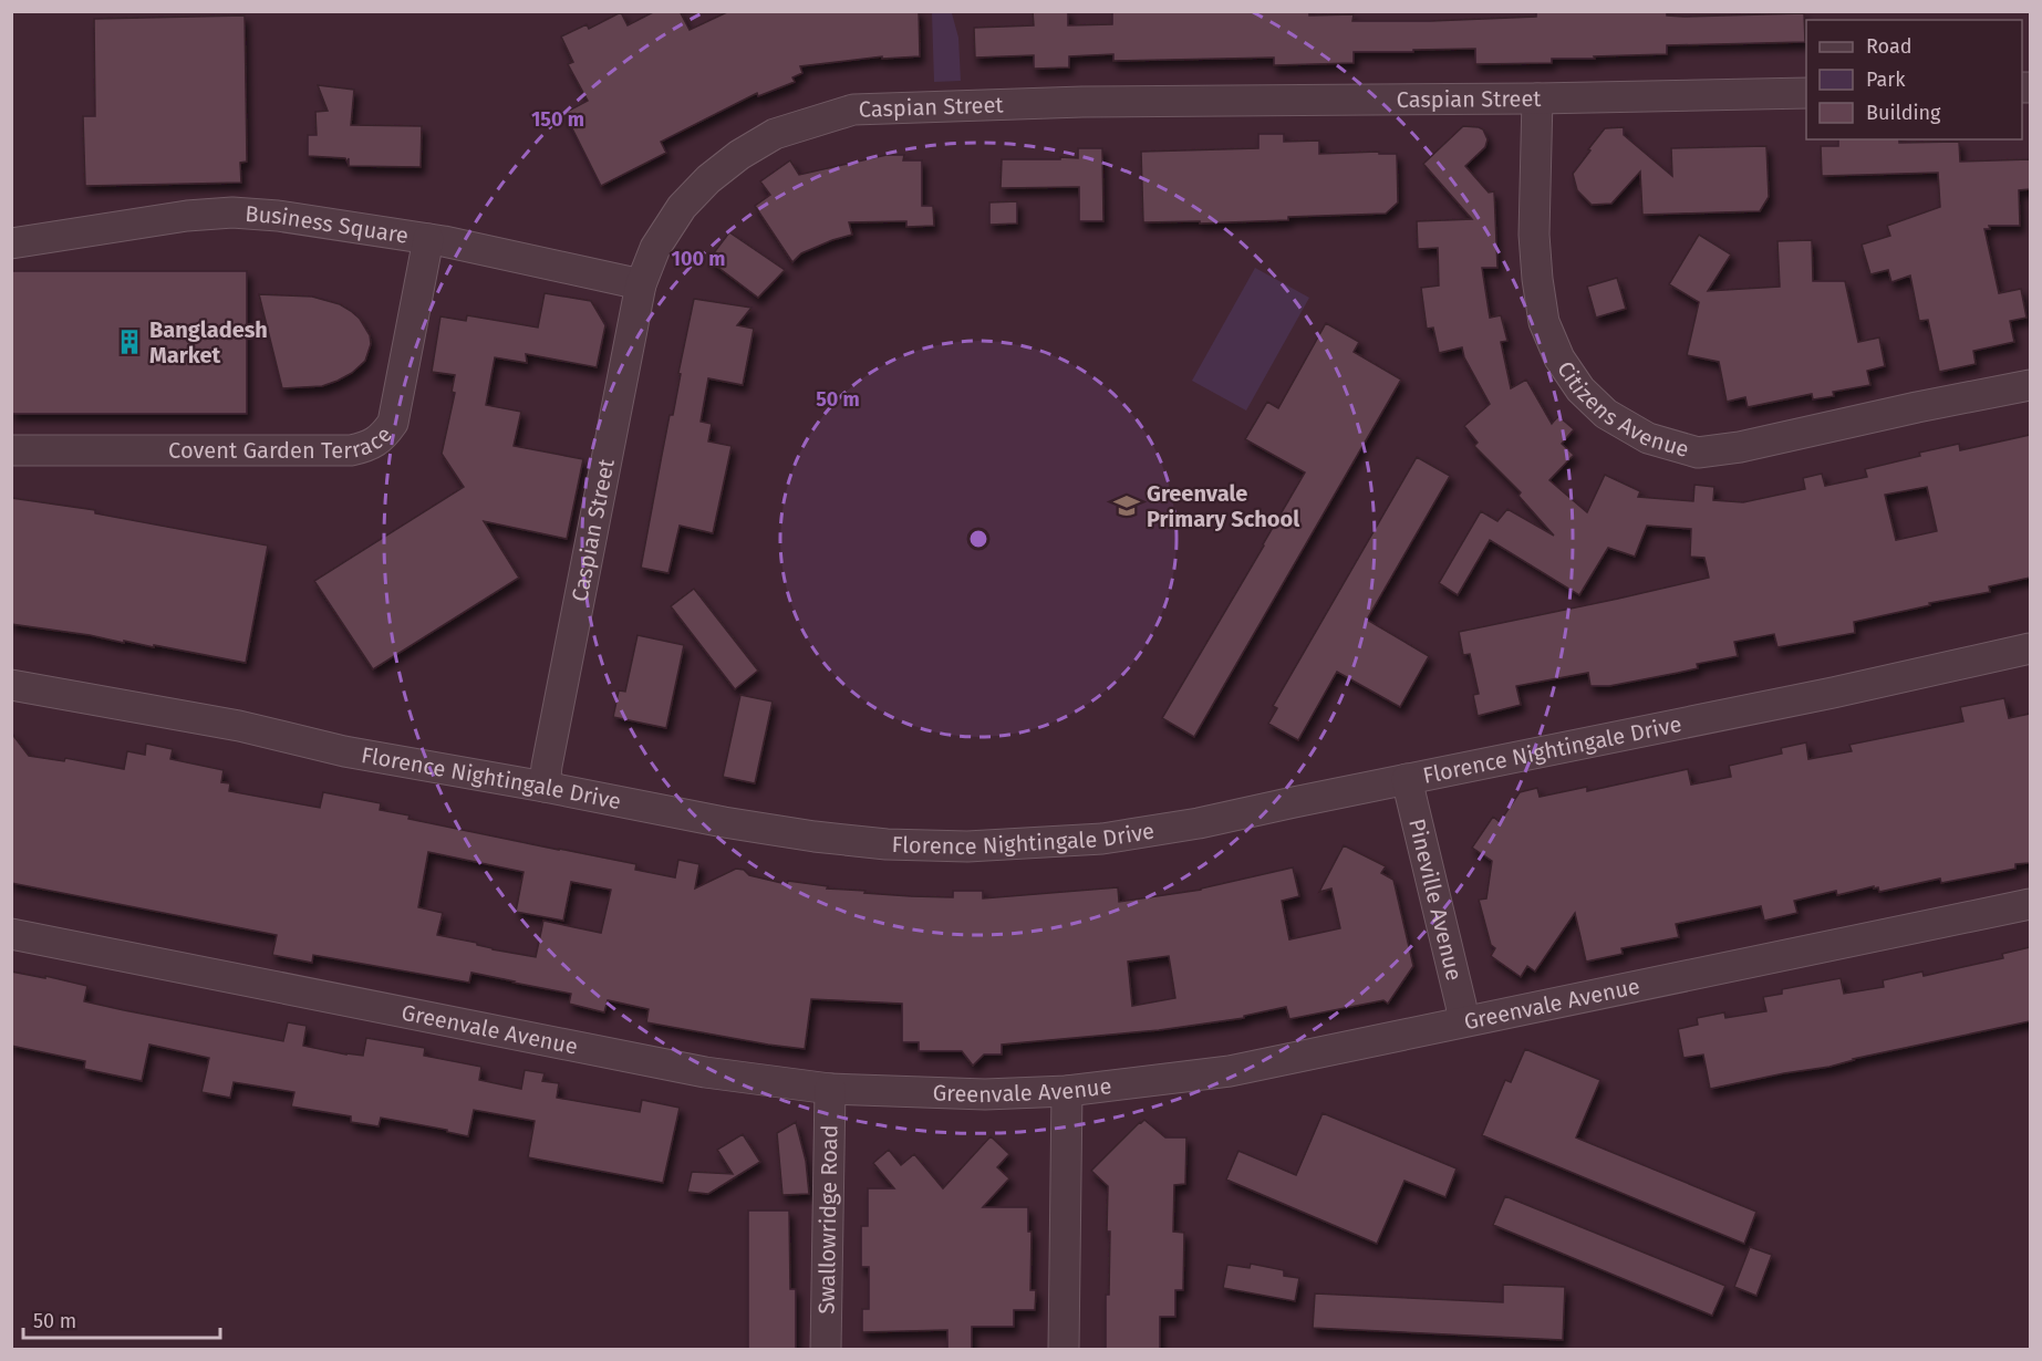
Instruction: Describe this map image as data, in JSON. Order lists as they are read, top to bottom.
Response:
{
  "streets": {
    "street": [
      "Caspian Street",
      "Business Square",
      "Citizens Avenue",
      "Covent Garden Terrace",
      "Florence Nightingale Drive",
      "Pineville Avenue",
      "Greenvale Avenue",
      "Swallowridge Road"
    ]
  },
  "crossings": [
    ["Caspian Street", "Business Square"],
    ["Caspian Street", "Citizens Avenue"],
    ["Caspian Street", "Florence Nightingale Drive"],
    ["Business Square", "Covent Garden Terrace"],
    ["Florence Nightingale Drive", "Pineville Avenue"],
    ["Pineville Avenue", "Greenvale Avenue"],
    ["Greenvale Avenue", "Swallowridge Road"]
  ],
  "places": {
    "building": ["Bangladesh Market"],
    "school or university": ["Greenvale Primary School"]
  },
  "legend": ["Road", "Park", "Building"],
  "scale_bar": "50 m",
  "rings": ["150 m", "100 m", "50 m"]
}
